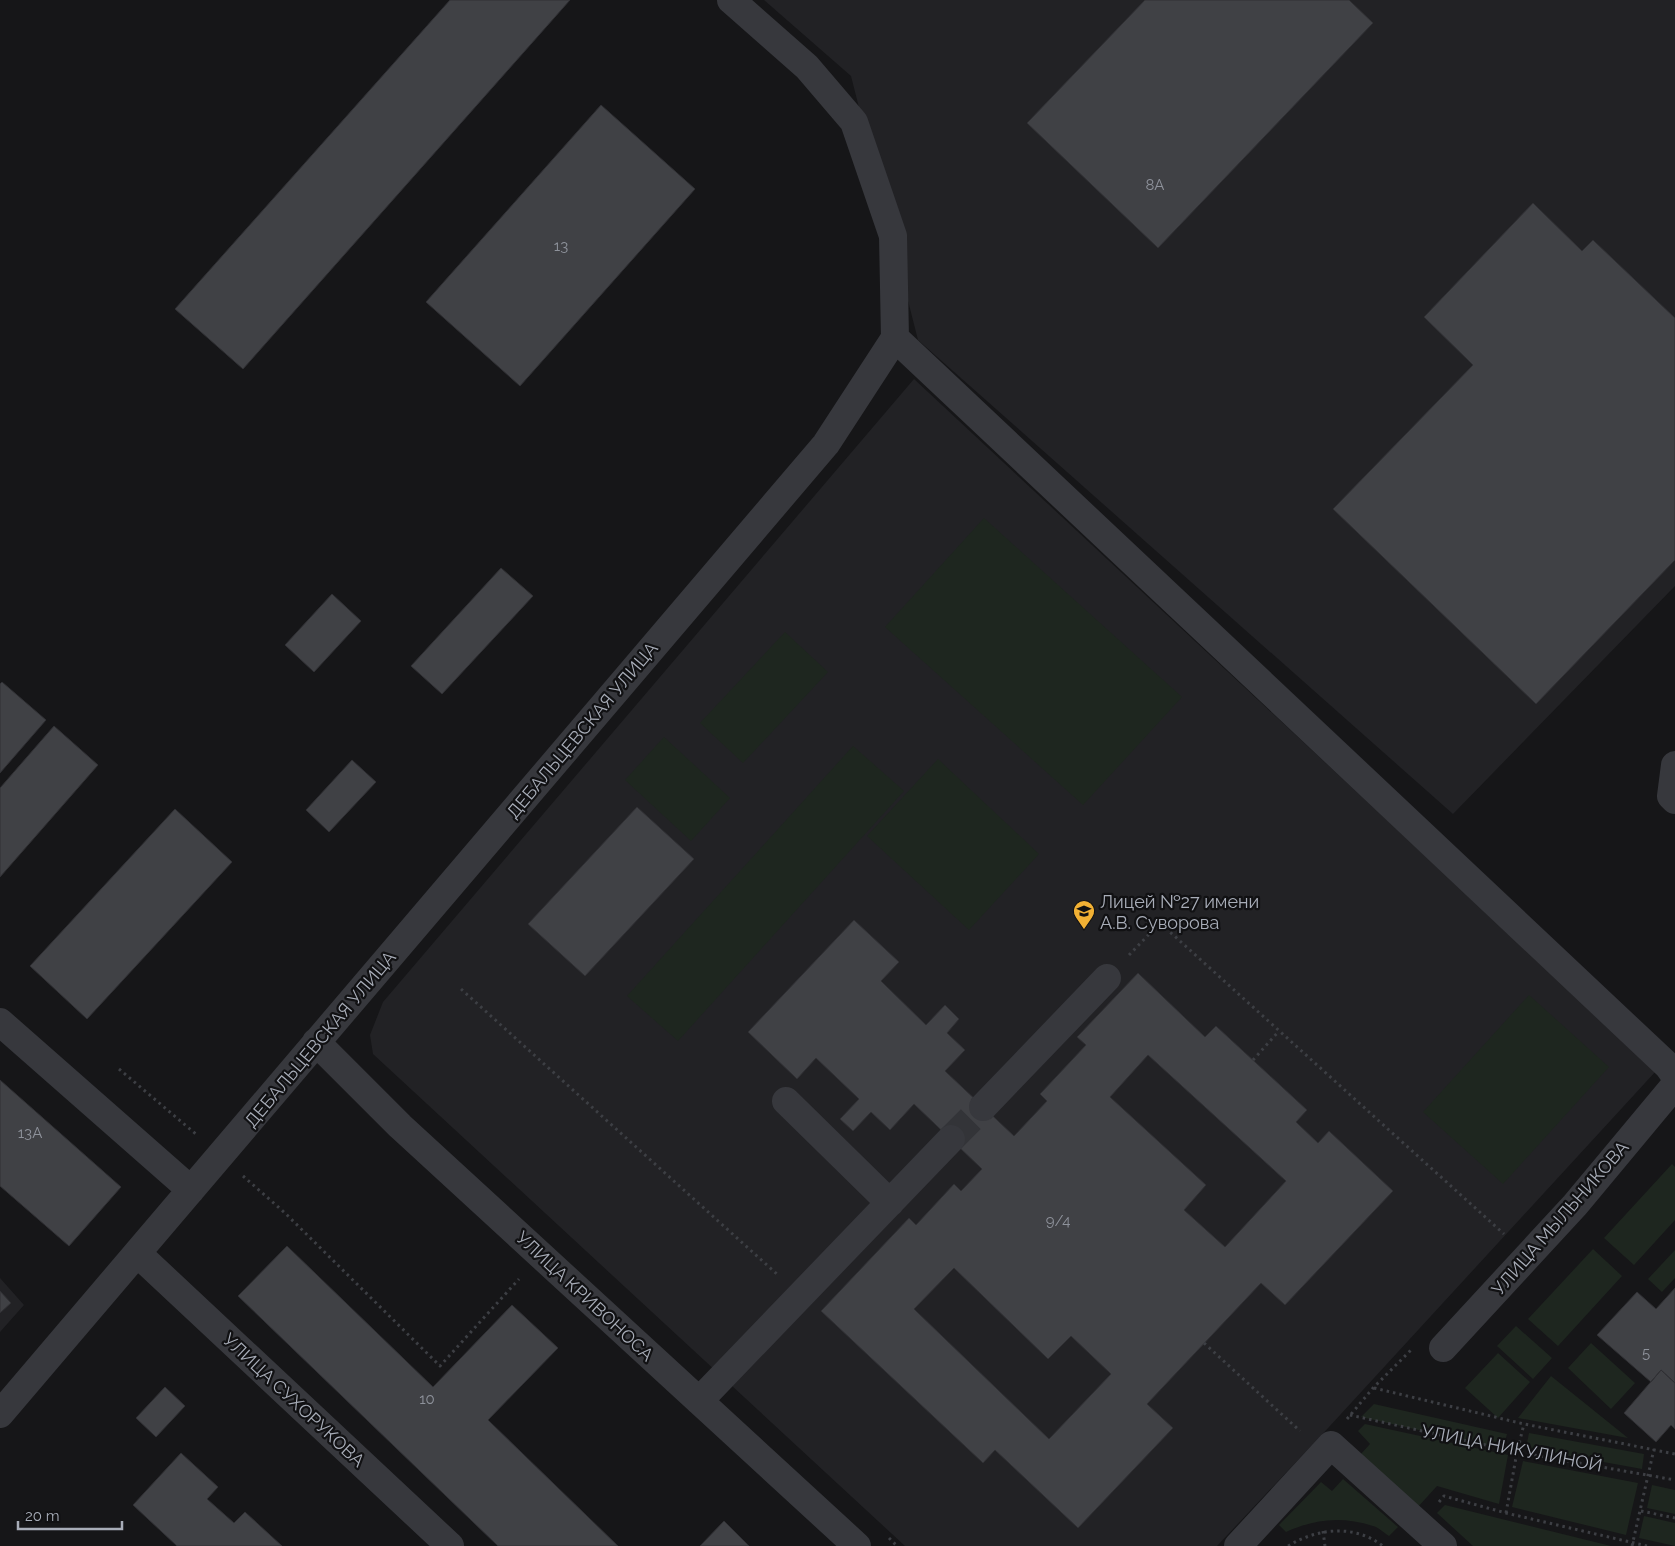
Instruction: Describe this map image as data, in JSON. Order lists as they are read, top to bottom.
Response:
{
  "streets": {
    "street": [
      "ДЕБАЛЬЦЕВСКАЯ УЛИЦА",
      "УЛИЦА МЫЛЬНИКОВА",
      "УЛИЦА КРИВОНОСА",
      "УЛИЦА СУХОРУКОВА"
    ],
    "path": ["УЛИЦА НИКУЛИНОЙ"]
  },
  "crossings": [
    ["ДЕБАЛЬЦЕВСКАЯ УЛИЦА", "УЛИЦА КРИВОНОСА"],
    ["ДЕБАЛЬЦЕВСКАЯ УЛИЦА", "УЛИЦА СУХОРУКОВА"]
  ],
  "places": {
    "school or university": ["Лицей №27 имени А.В. Суворова"]
  },
  "house_numbers": [
    "8А",
    "13",
    "13А",
    "9/4",
    "5",
    "10"
  ],
  "scale_bar": "20 m"
}
